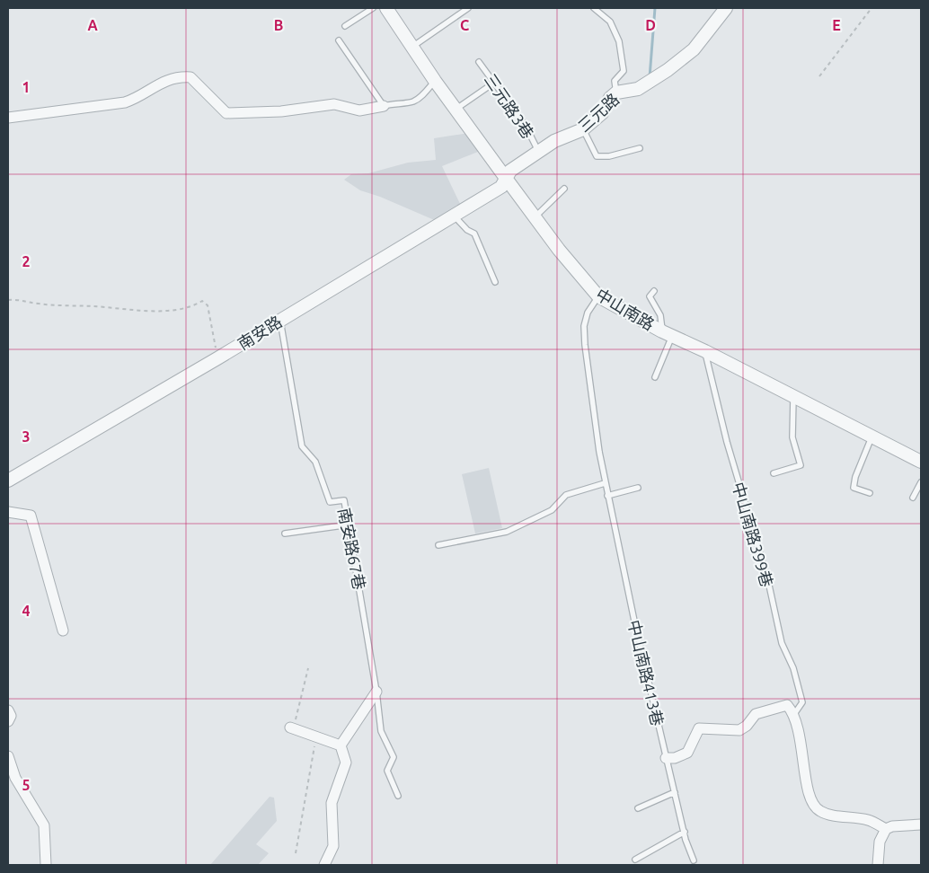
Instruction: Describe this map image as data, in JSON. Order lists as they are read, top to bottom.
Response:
{
  "streets": {
    "street": ["三元路", "中山南路", "南安路"],
    "lane": [
      "三元路3巷",
      "中山南路399巷",
      "南安路67巷",
      "中山南路413巷"
    ]
  },
  "crossings": [
    ["三元路3巷", "三元路"],
    ["三元路", "中山南路"],
    ["三元路", "南安路"],
    ["中山南路", "南安路"],
    ["中山南路", "中山南路399巷"],
    ["中山南路", "中山南路413巷"],
    ["南安路", "南安路67巷"]
  ],
  "grid": {
    "columns": [
      "A",
      "B",
      "C",
      "D",
      "E"
    ],
    "rows": [
      "1",
      "2",
      "3",
      "4",
      "5"
    ]
  }
}
